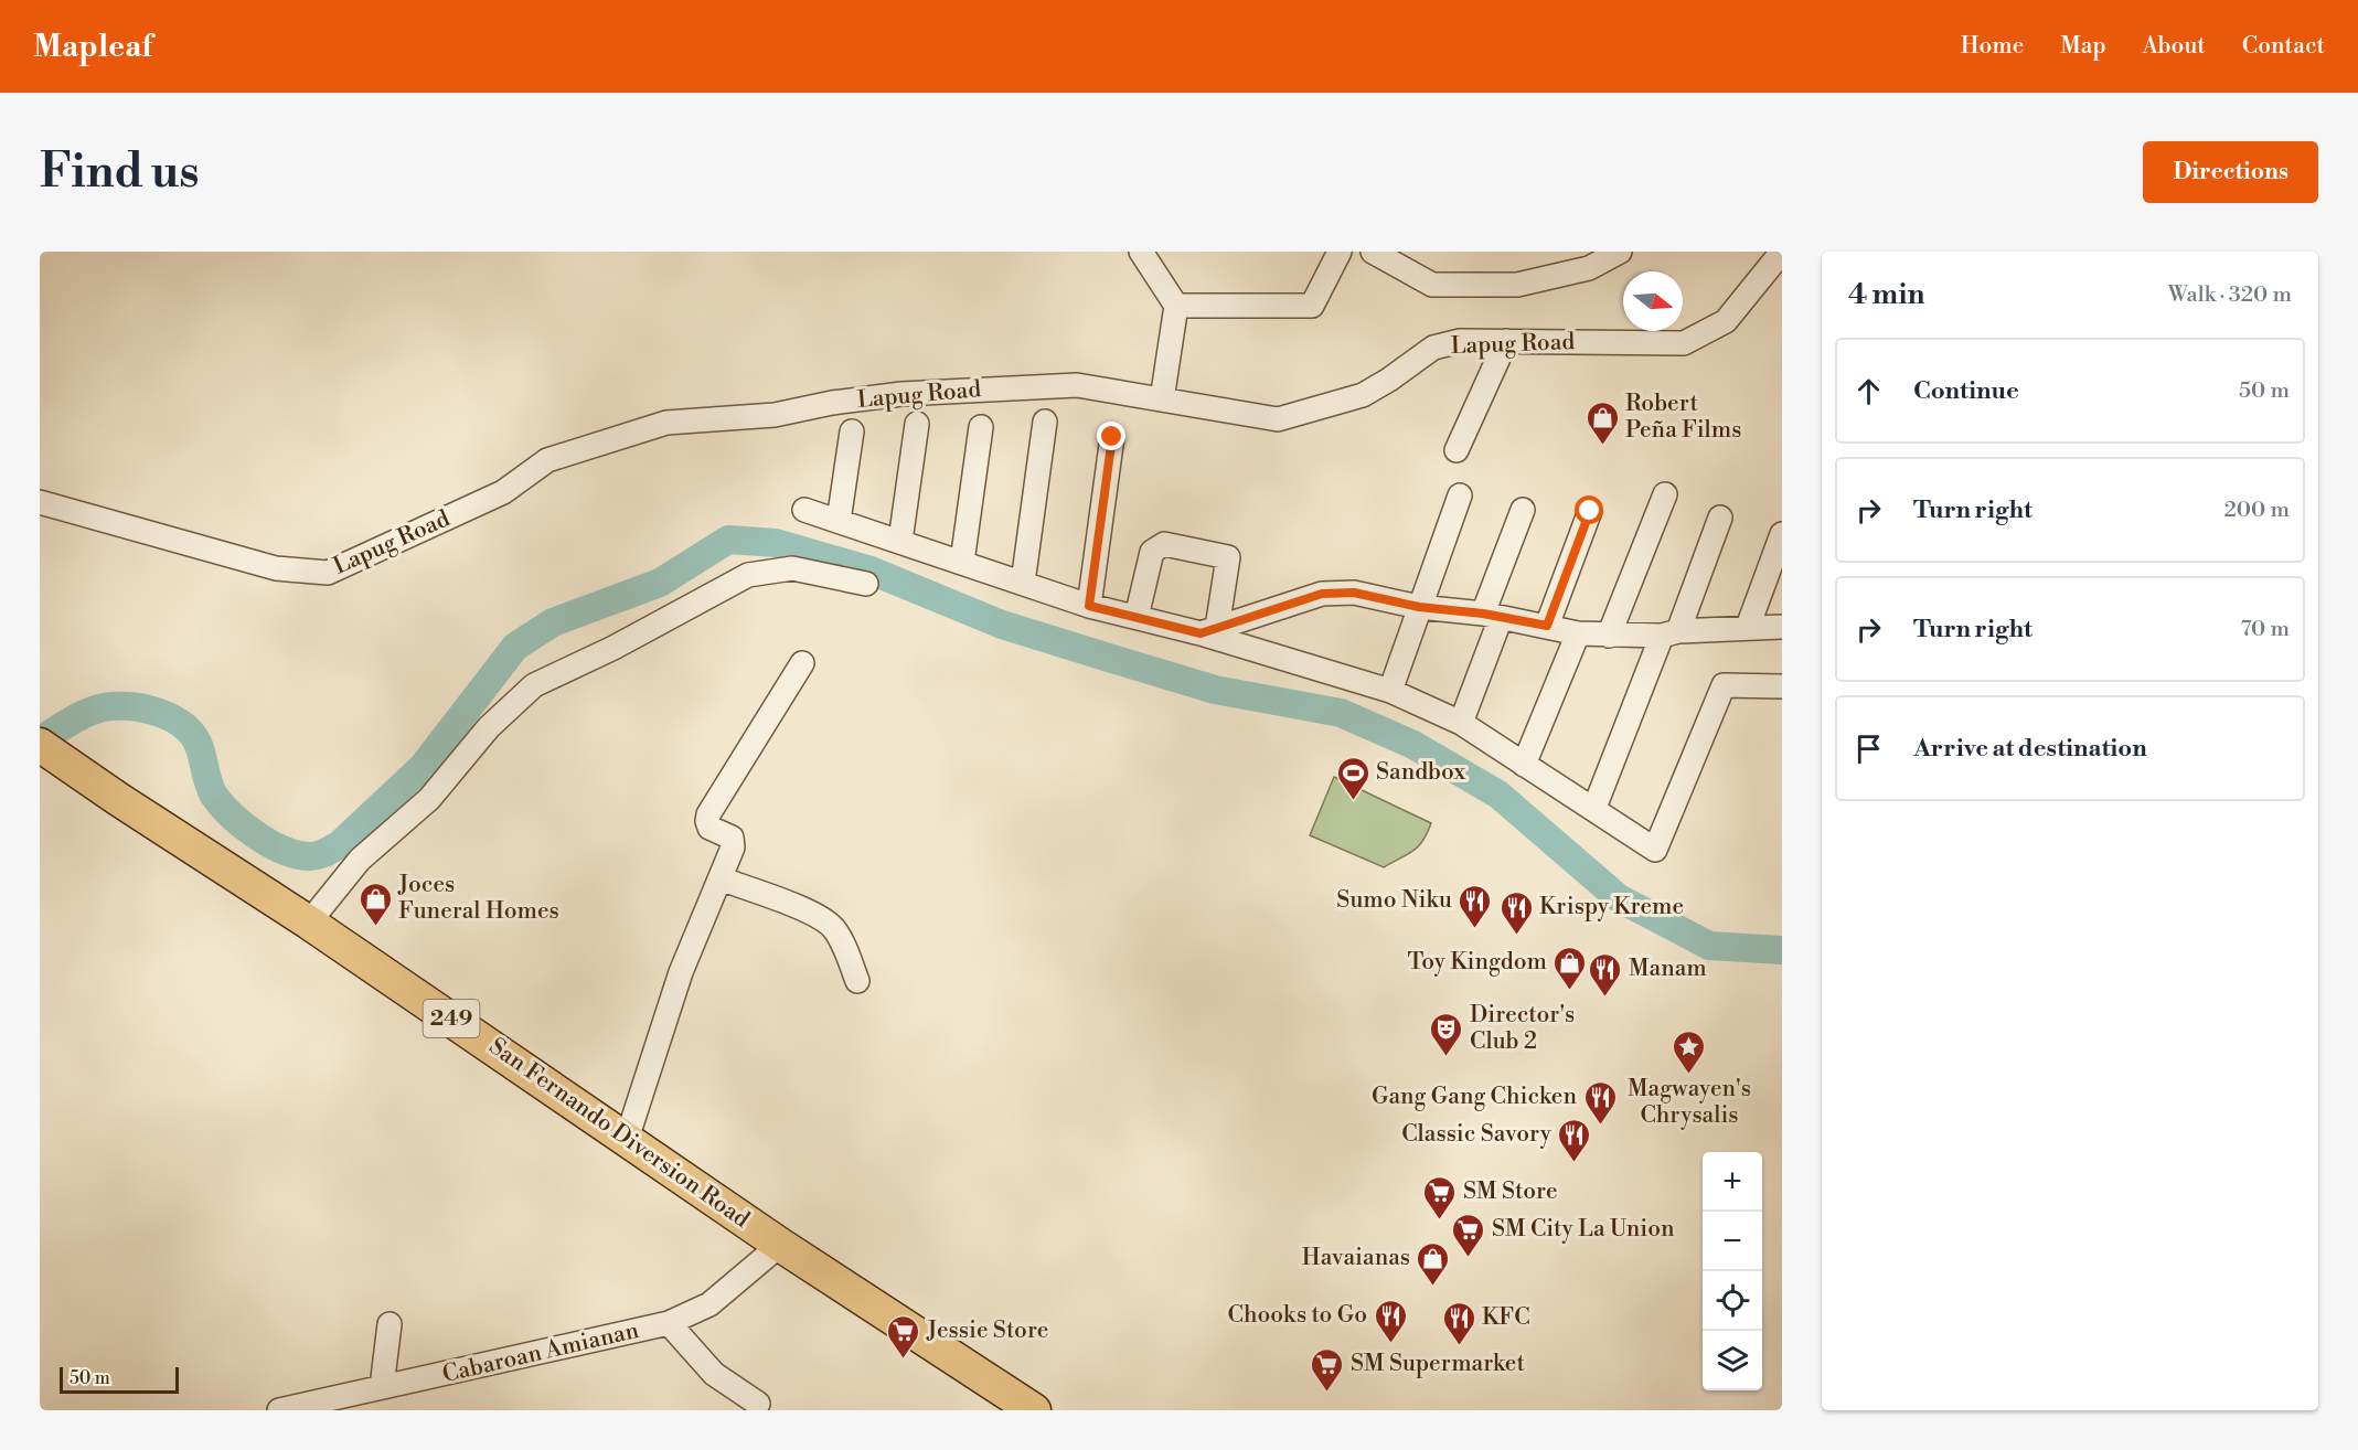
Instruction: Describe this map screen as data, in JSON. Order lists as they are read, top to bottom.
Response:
{
  "streets": {
    "highway": ["249", "San Fernando Diversion Road"],
    "street": ["Lapug Road", "Cabaroan Amianan"]
  },
  "crossings": [
    ["San Fernando Diversion Road", "Cabaroan Amianan"]
  ],
  "places": {
    "shop": [
      "Robert Peña Films",
      "Joces Funeral Homes",
      "Toy Kingdom",
      "Havaianas"
    ],
    "sports": ["Sandbox"],
    "restaurant": [
      "Sumo Niku",
      "Krispy Kreme",
      "Manam",
      "Gang Gang Chicken",
      "Classic Savory",
      "Chooks to Go",
      "KFC"
    ],
    "theatre": ["Director's Club 2"],
    "place": ["Magwayen's Chrysalis"],
    "supermarket": [
      "SM Store",
      "SM City La Union",
      "Jessie Store",
      "SM Supermarket"
    ]
  },
  "scale_bar": "50 m",
  "north": "right",
  "page": {
    "header": "Mapleaf",
    "nav": [
      "Home",
      "Map",
      "About",
      "Contact"
    ],
    "buttons": "Directions",
    "title": "Find us",
    "heading": ["4 min", "Walk · 320 m"],
    "list": [
      ["Continue", "50 m"],
      ["Turn right", "200 m"],
      ["Turn right", "70 m"],
      "Arrive at destination"
    ],
    "map_buttons": ["+", "−"],
    "scale": "50 m"
  }
}
